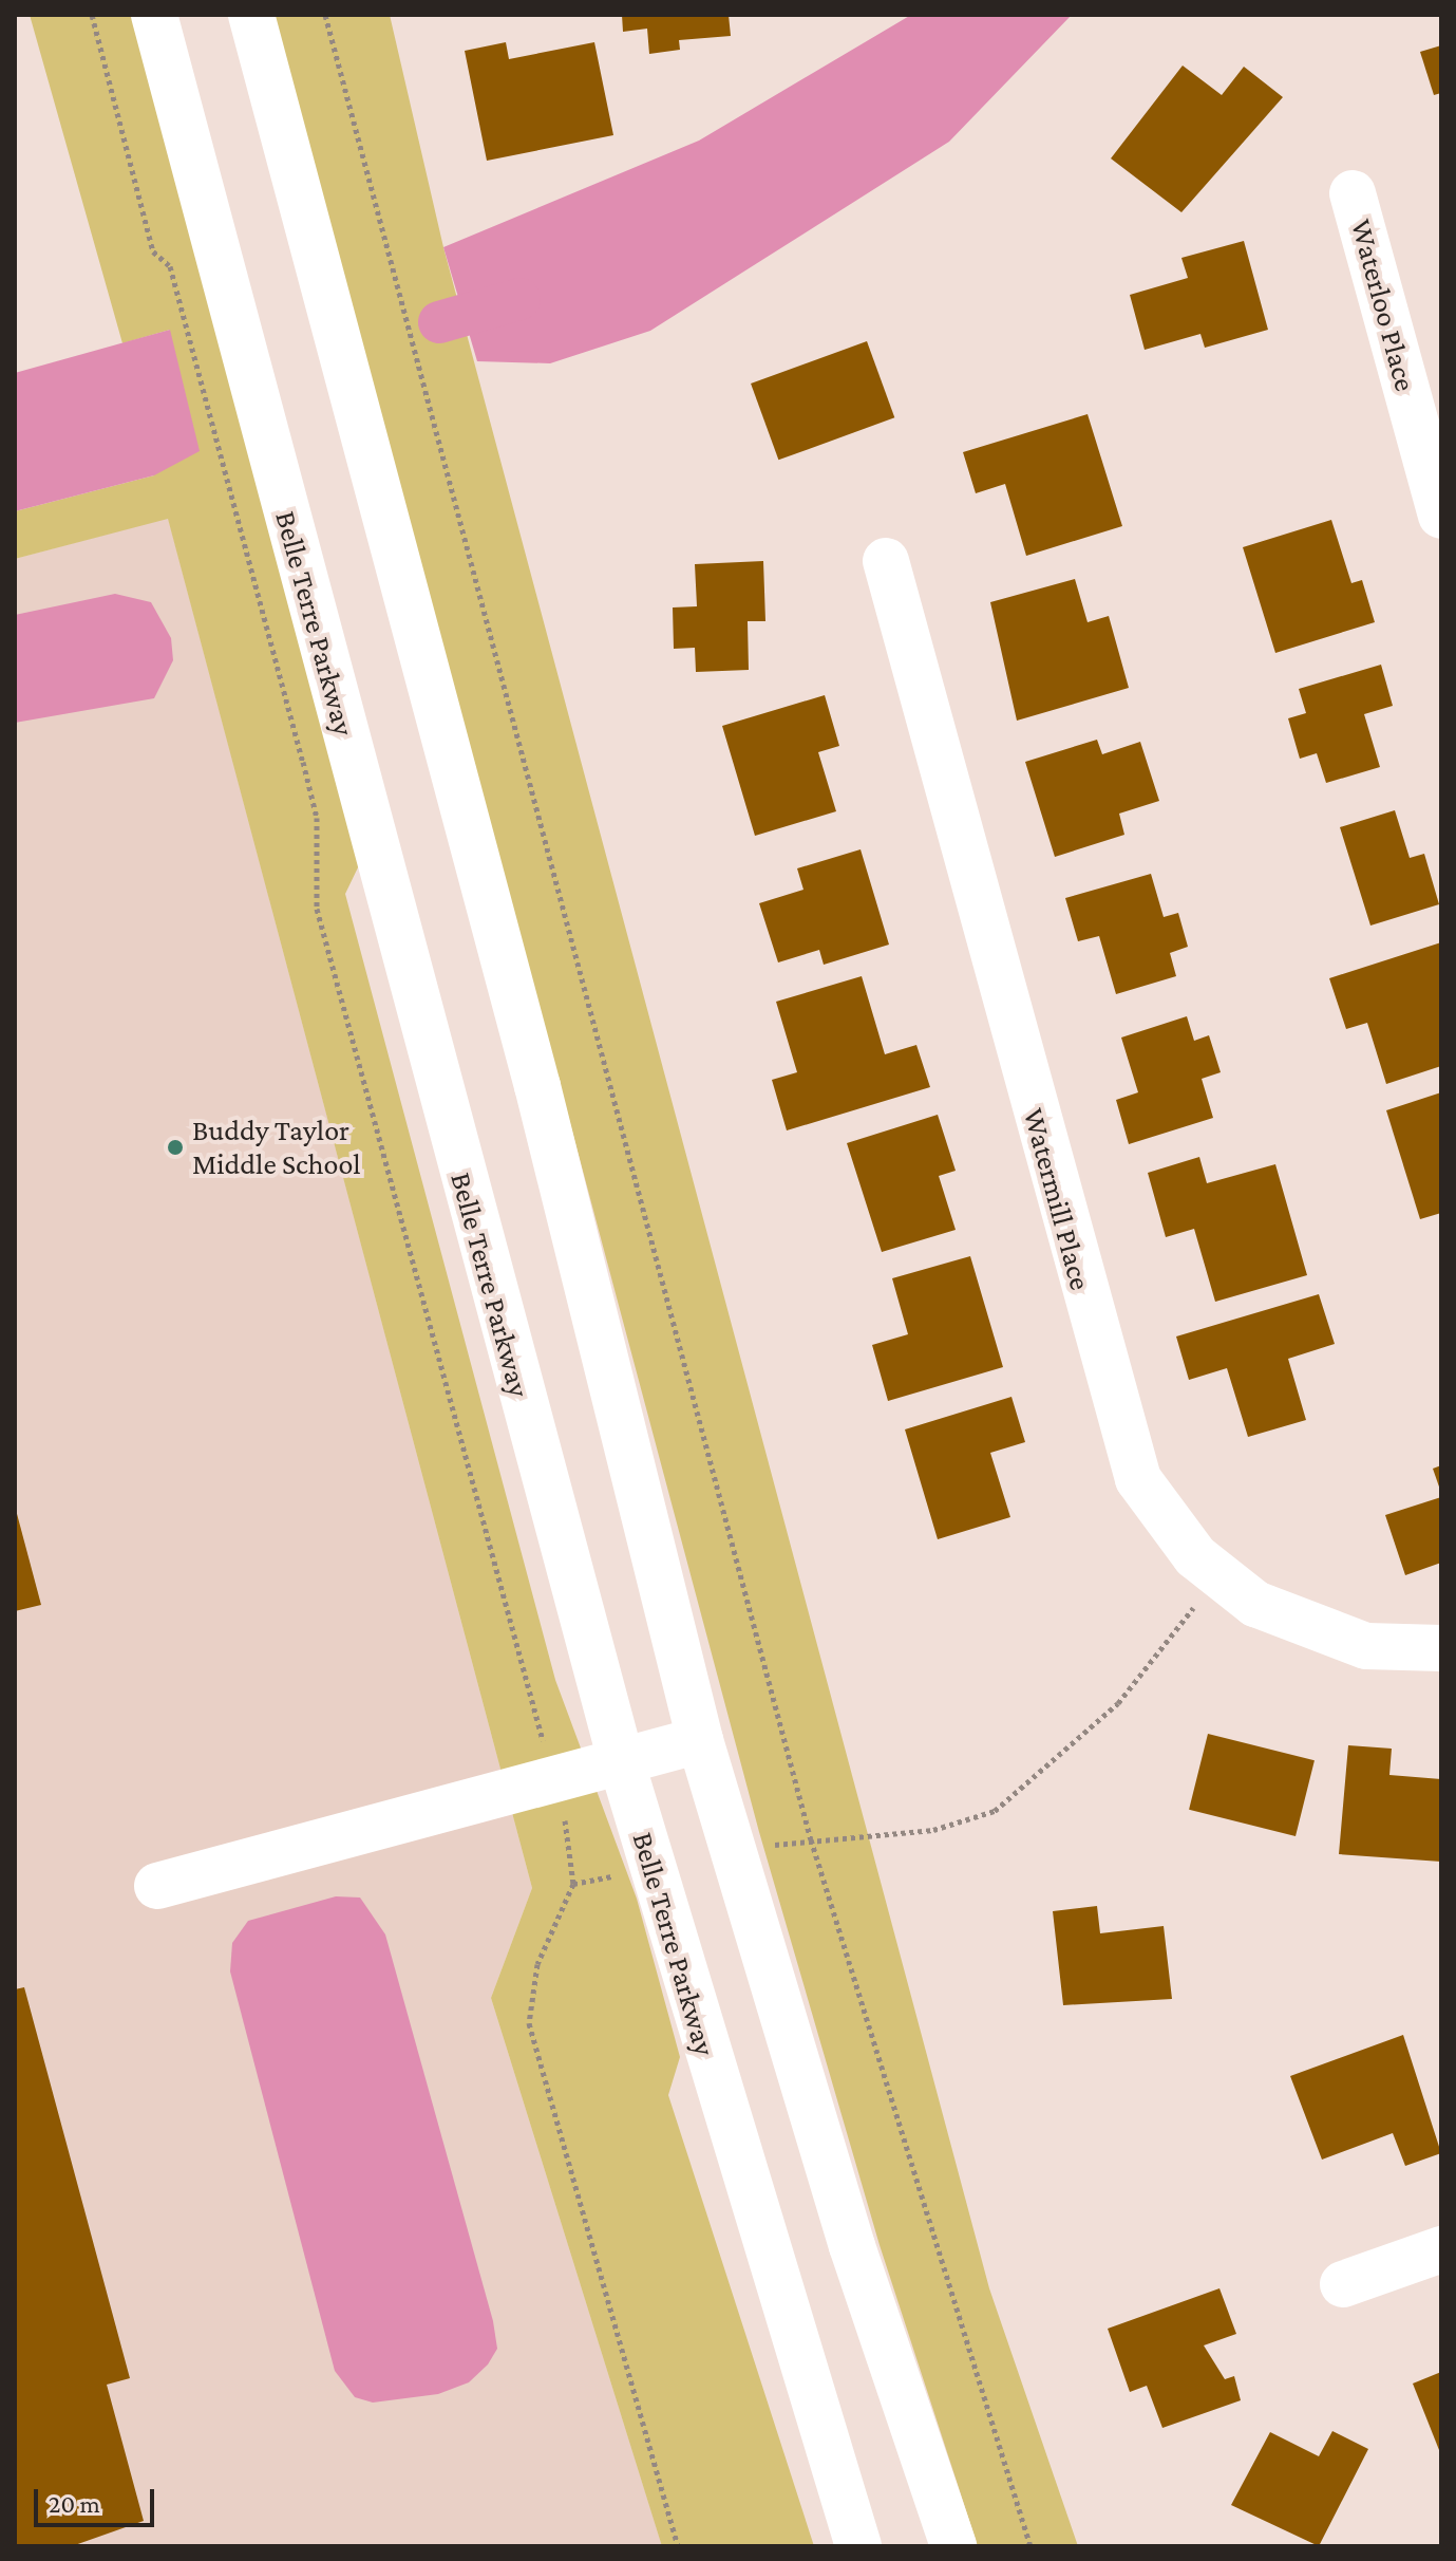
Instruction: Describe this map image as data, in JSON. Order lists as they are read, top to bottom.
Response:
{
  "streets": {
    "main road": ["Waterloo Place", "Belle Terre Parkway", "Watermill Place"]
  },
  "places": ["Buddy Taylor Middle School"],
  "scale_bar": "20 m"
}
